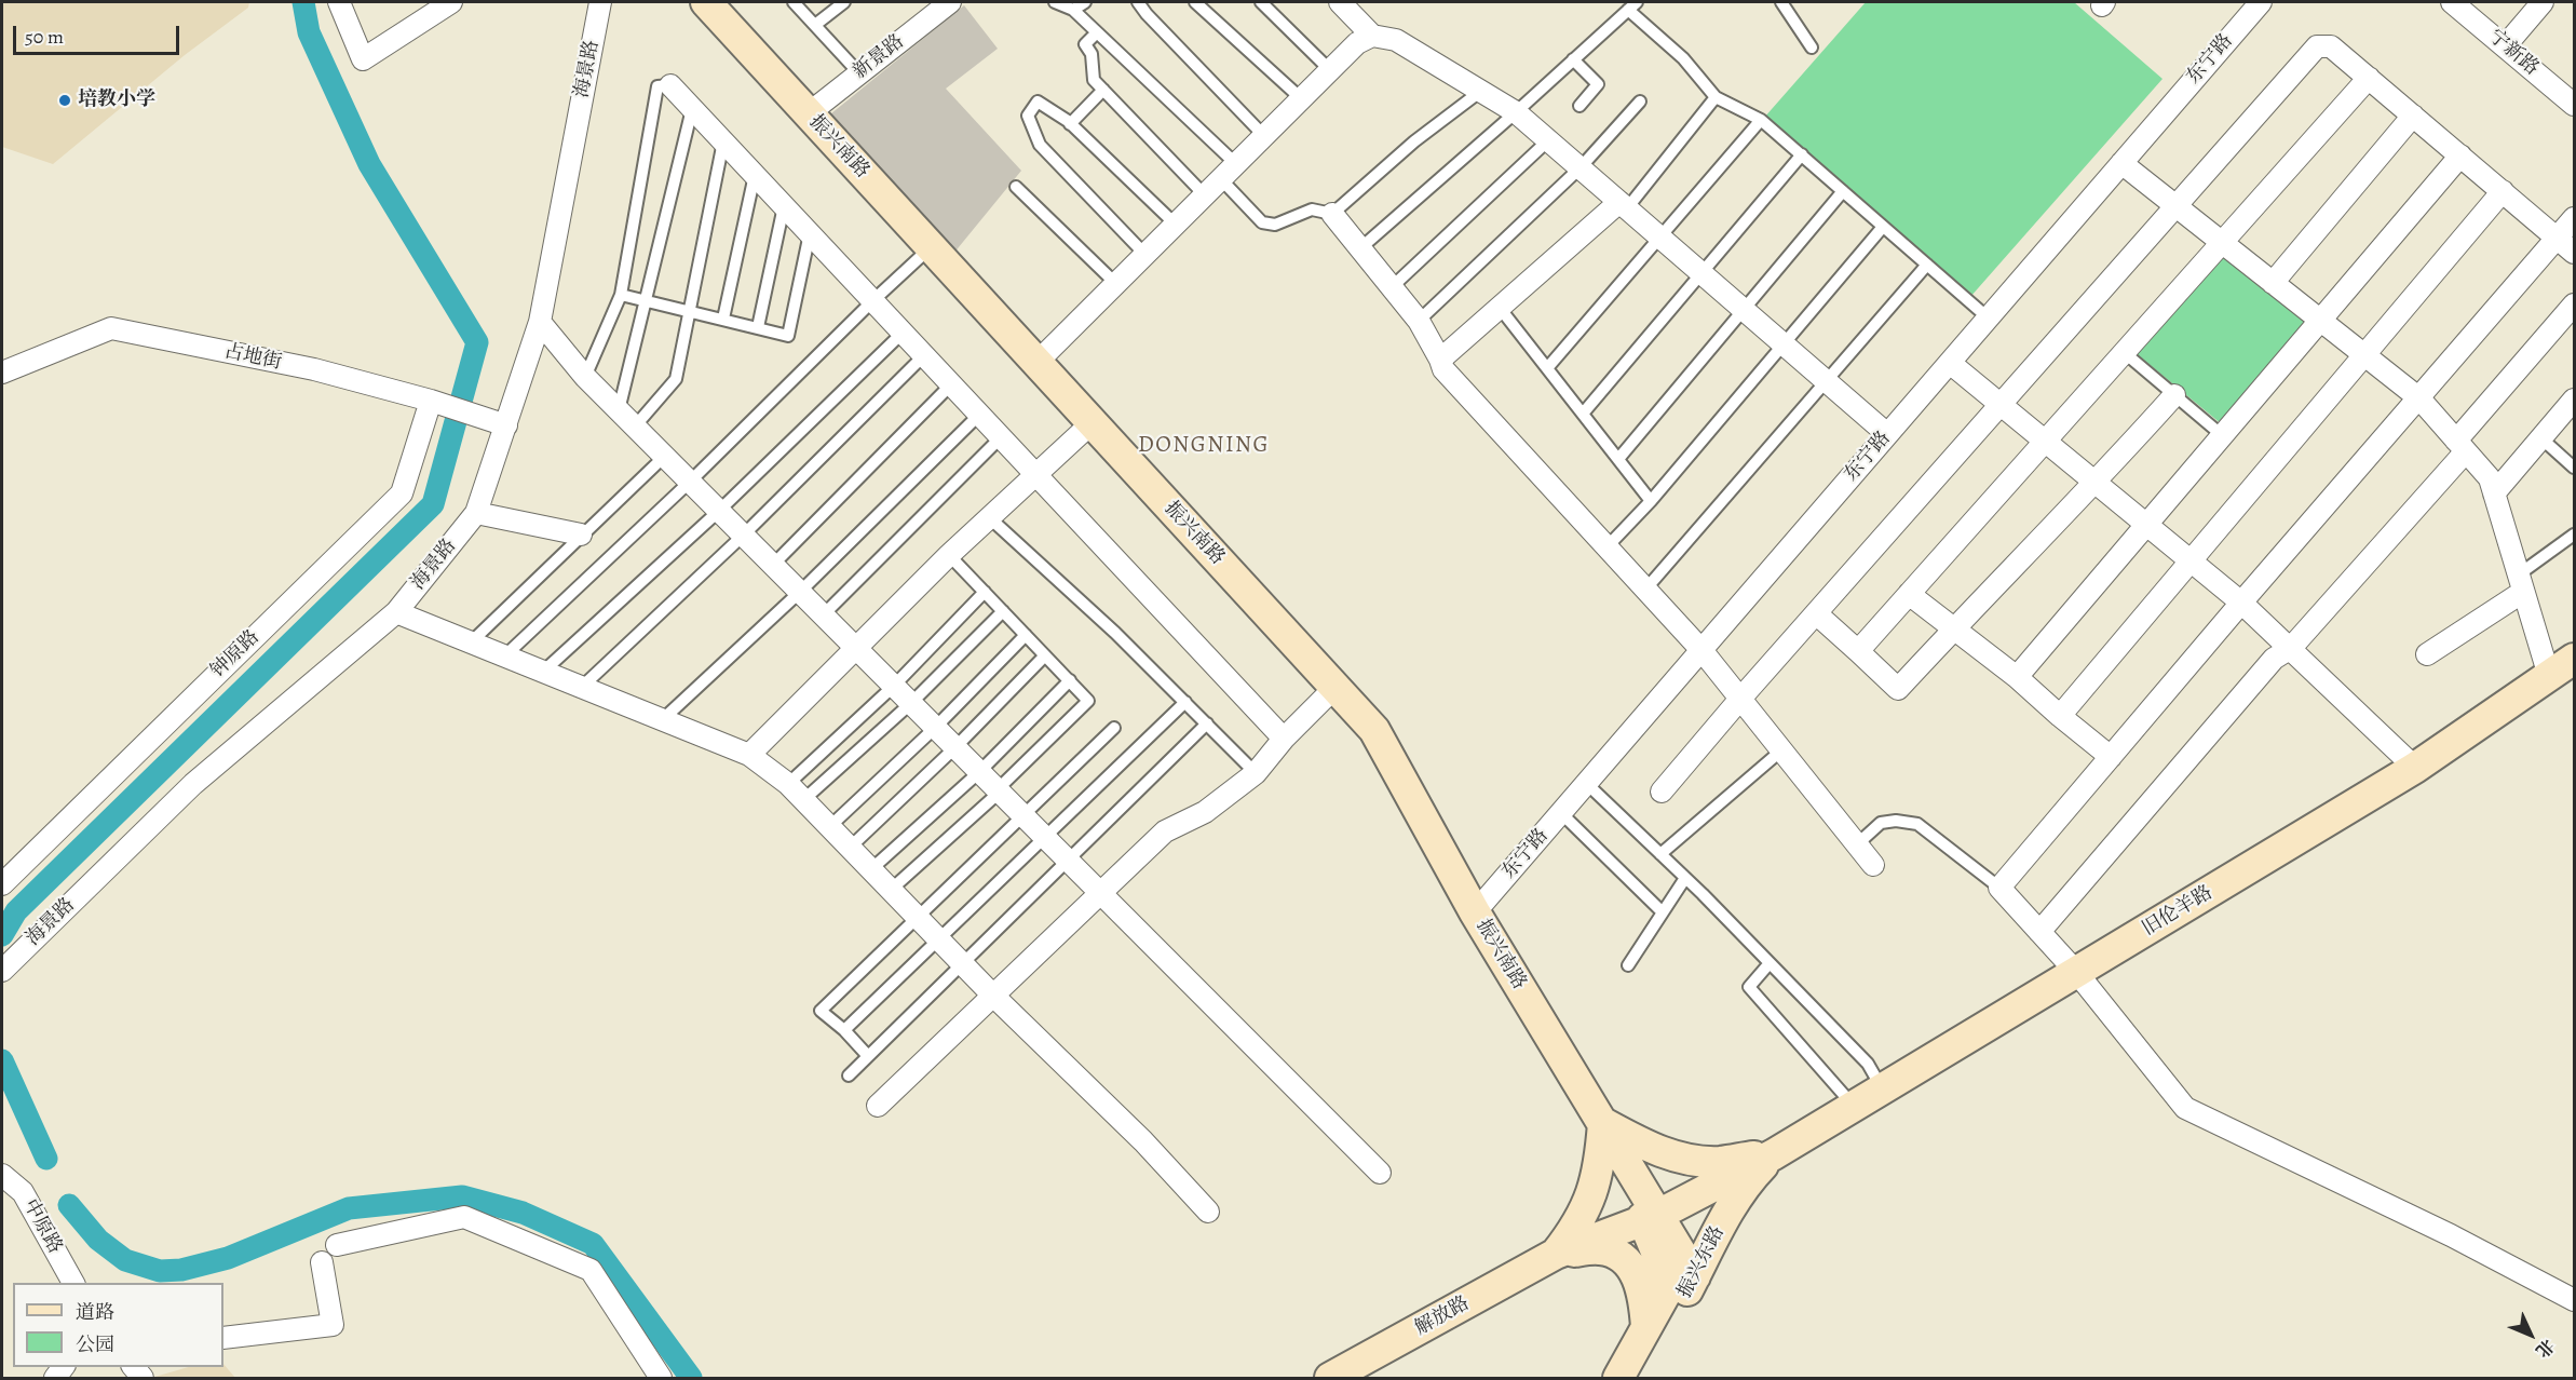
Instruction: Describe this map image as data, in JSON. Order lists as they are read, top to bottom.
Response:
{
  "streets": {
    "street": [
      "宁新路",
      "新景路",
      "东宁路",
      "海景路",
      "振兴南路",
      "占地街",
      "钟原路",
      "旧伦羊路",
      "中原路",
      "振兴东路",
      "解放路"
    ]
  },
  "crossings": [
    ["新景路", "振兴南路"],
    ["东宁路", "振兴南路"],
    ["海景路", "占地街"],
    ["振兴南路", "振兴东路"],
    ["振兴南路", "解放路"],
    ["占地街", "钟原路"],
    ["旧伦羊路", "振兴东路"],
    ["旧伦羊路", "解放路"],
    ["振兴东路", "解放路"]
  ],
  "districts": ["DONGNING"],
  "places": ["培教小学"],
  "legend": ["道路", "公园"],
  "scale_bar": "50 m",
  "north": "bottom right"
}
